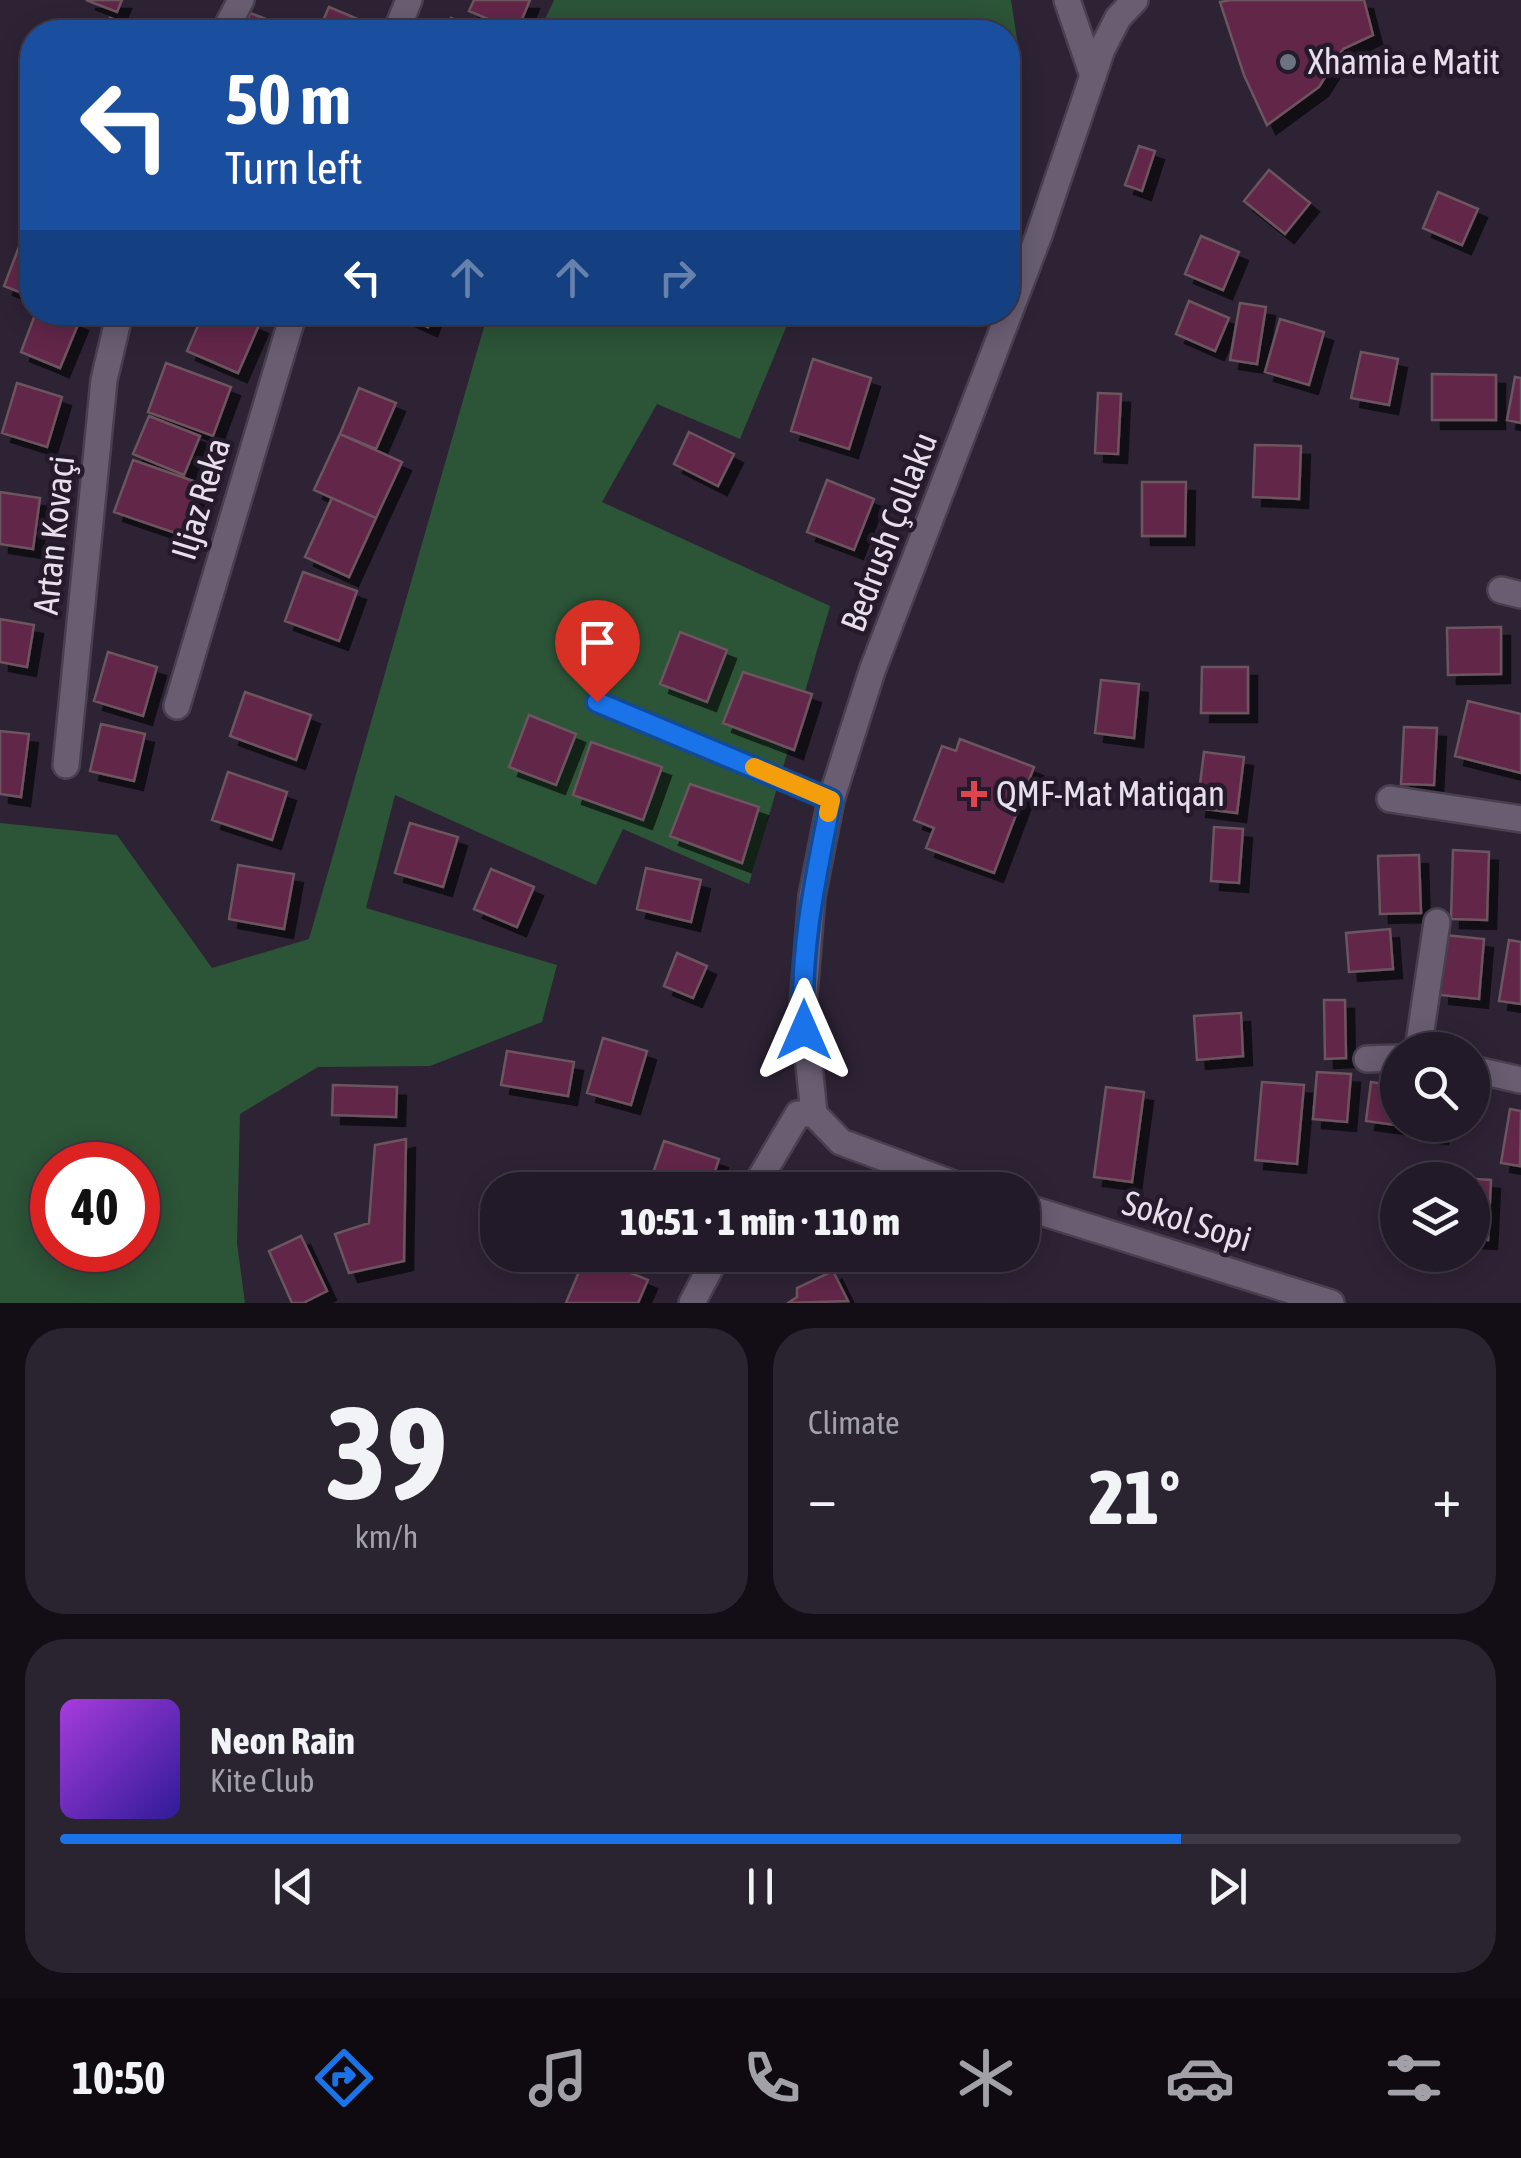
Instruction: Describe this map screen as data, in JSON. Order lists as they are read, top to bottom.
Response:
{
  "streets": {
    "street": [
      "Iljaz Reka",
      "Bedrush Çollaku",
      "Artan Kovaçi",
      "Sokol Sopi"
    ]
  },
  "places": {
    "other": ["Xhamia e Matit"],
    "health": ["QMF-Mat Matiqan"]
  },
  "page": {
    "turn": ["50 m", "Turn left"],
    "limit": "40",
    "trip": "10:51 · 1 min · 110 m",
    "tile": [
      ["39", "km/h"],
      "Climate"
    ],
    "heat": ["−", "21°", "+"],
    "song": ["Neon Rain", "Kite Club"],
    "tabs": "10:50"
  }
}
